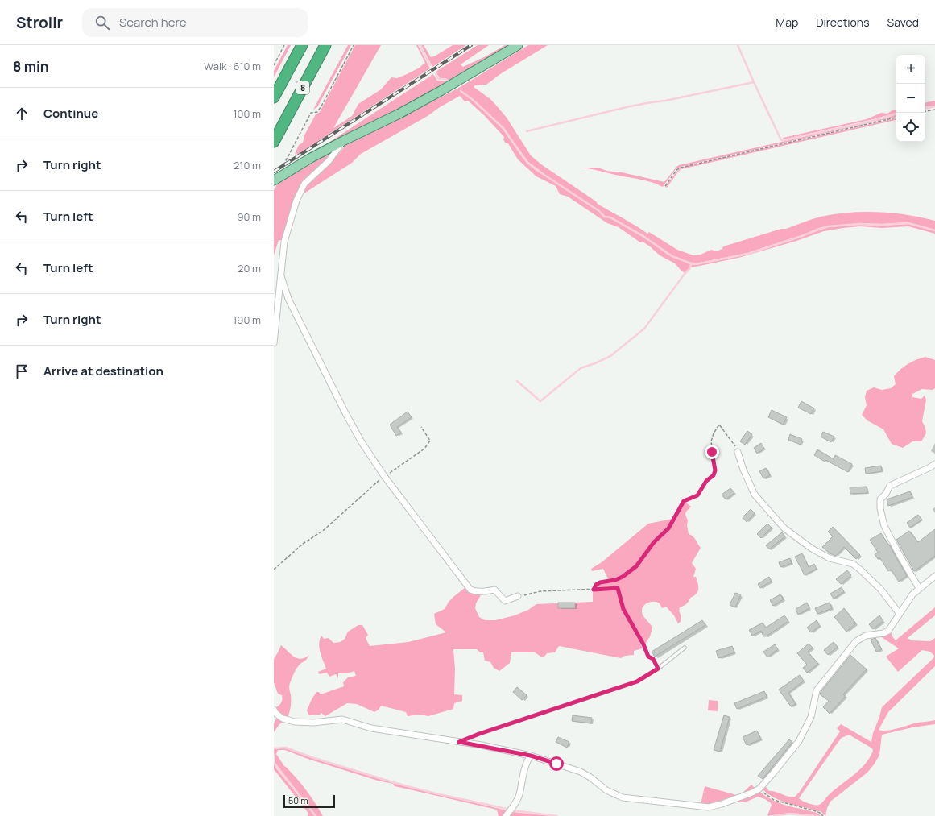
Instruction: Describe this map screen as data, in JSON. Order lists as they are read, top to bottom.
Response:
{
  "streets": {
    "highway": ["8"]
  },
  "scale_bar": "50 m",
  "page": {
    "header": "Strollr",
    "search": "Search here",
    "nav": ["Map", "Directions", "Saved"],
    "heading": ["8 min", "Walk · 610 m"],
    "map_buttons": ["+", "−"],
    "list": [
      ["Continue", "100 m"],
      ["Turn right", "210 m"],
      ["Turn left", "90 m"],
      ["Turn left", "20 m"],
      ["Turn right", "190 m"],
      "Arrive at destination"
    ],
    "scale": "50 m"
  }
}
